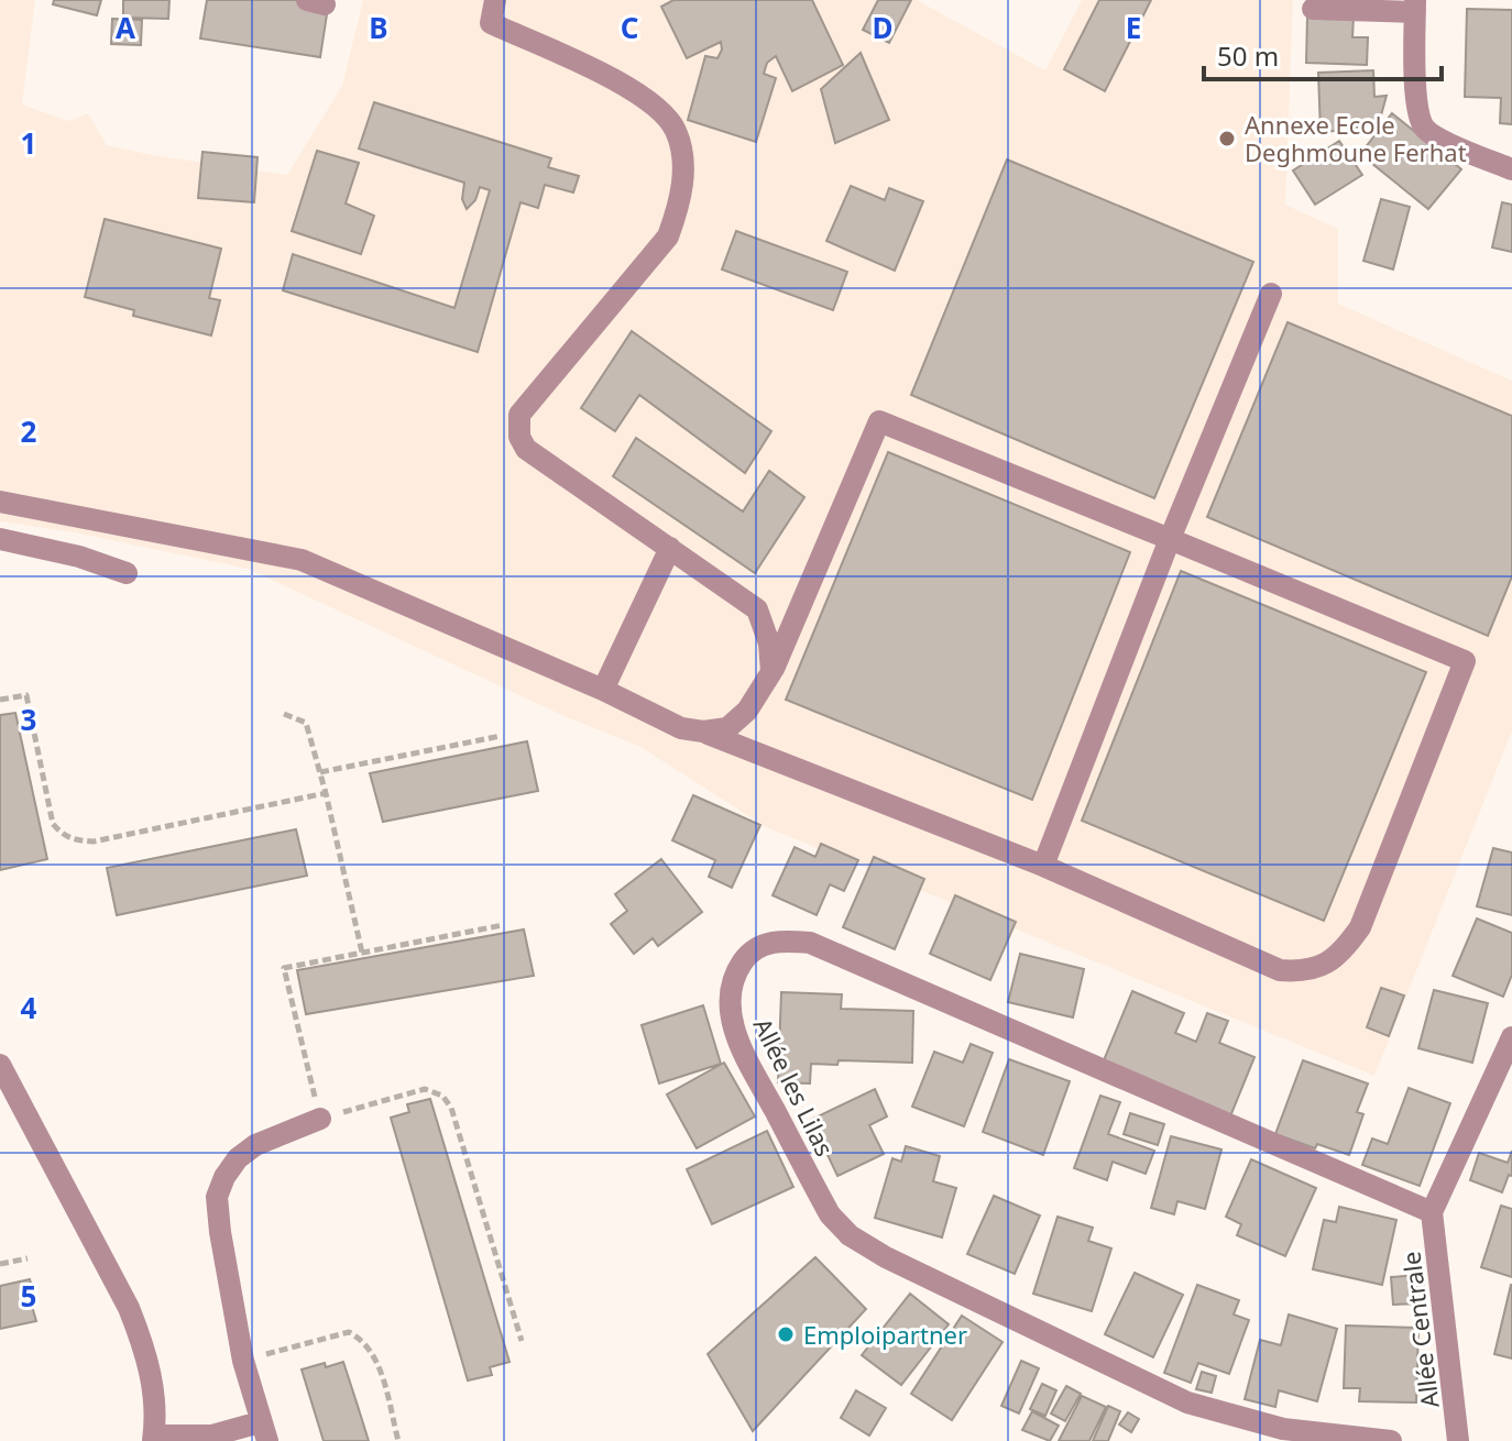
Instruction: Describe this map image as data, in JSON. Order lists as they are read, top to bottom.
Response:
{
  "streets": {
    "street": ["Allée les Lilas", "Allée Centrale"]
  },
  "crossings": [
    ["Allée les Lilas", "Allée Centrale"]
  ],
  "places": ["Annexe Ecole Deghmoune Ferhat", "Emploipartner"],
  "scale_bar": "50 m",
  "grid": {
    "columns": [
      "A",
      "B",
      "C",
      "D",
      "E"
    ],
    "rows": [
      "1",
      "2",
      "3",
      "4",
      "5"
    ]
  }
}
